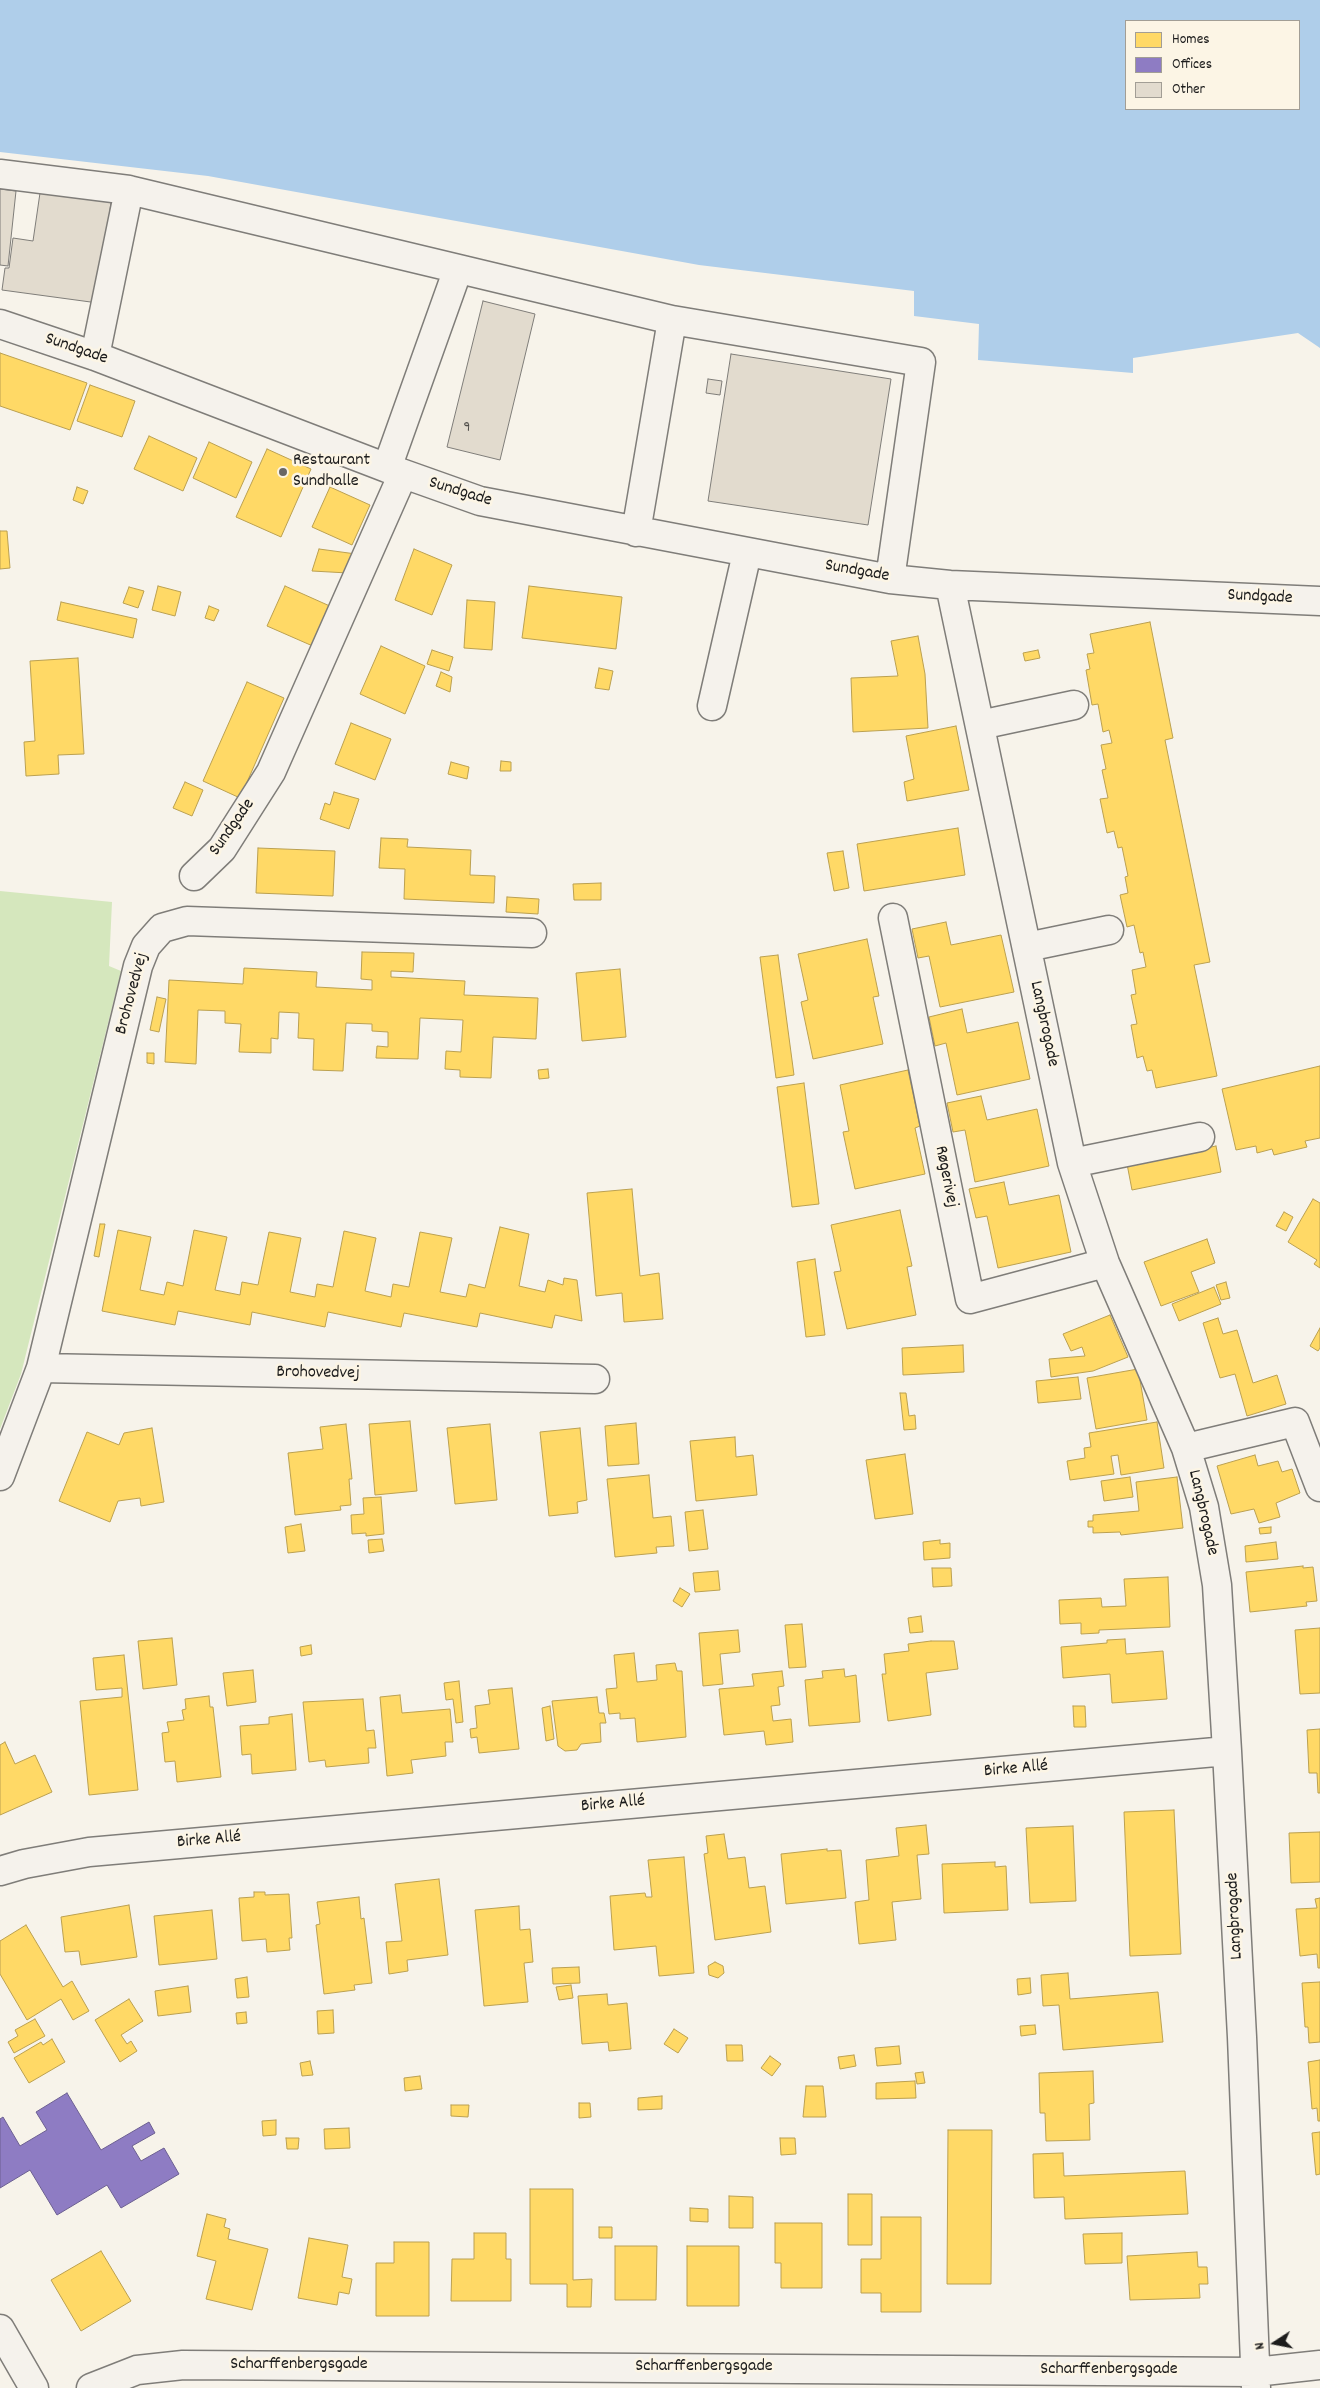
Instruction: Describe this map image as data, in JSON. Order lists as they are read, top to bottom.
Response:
{
  "streets": {
    "street": [
      "Sundgade",
      "Brohovedvej",
      "Langbrogade",
      "Røgerivej",
      "Birke Allé",
      "Scharffenbergsgade"
    ]
  },
  "crossings": [
    ["Sundgade", "Langbrogade"],
    ["Langbrogade", "Røgerivej"],
    ["Langbrogade", "Birke Allé"],
    ["Langbrogade", "Scharffenbergsgade"]
  ],
  "places": ["Restaurant Sundhalle"],
  "house_numbers": ["9"],
  "legend": ["Homes", "Offices", "Other"],
  "north": "left"
}
